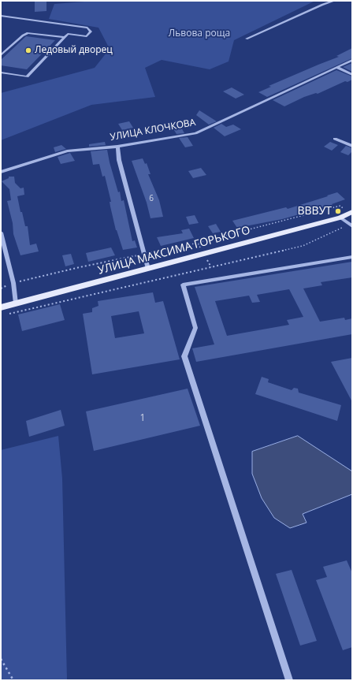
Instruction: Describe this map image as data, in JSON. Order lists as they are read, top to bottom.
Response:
{
  "streets": {
    "main road": ["УЛИЦА МАКСИМА ГОРЬКОГО"],
    "street": ["УЛИЦА КЛОЧКОВА"]
  },
  "parks": ["Львова роща"],
  "places": ["Ледовый дворец", "ВВВУТ"],
  "house_numbers": ["6", "1"]
}
